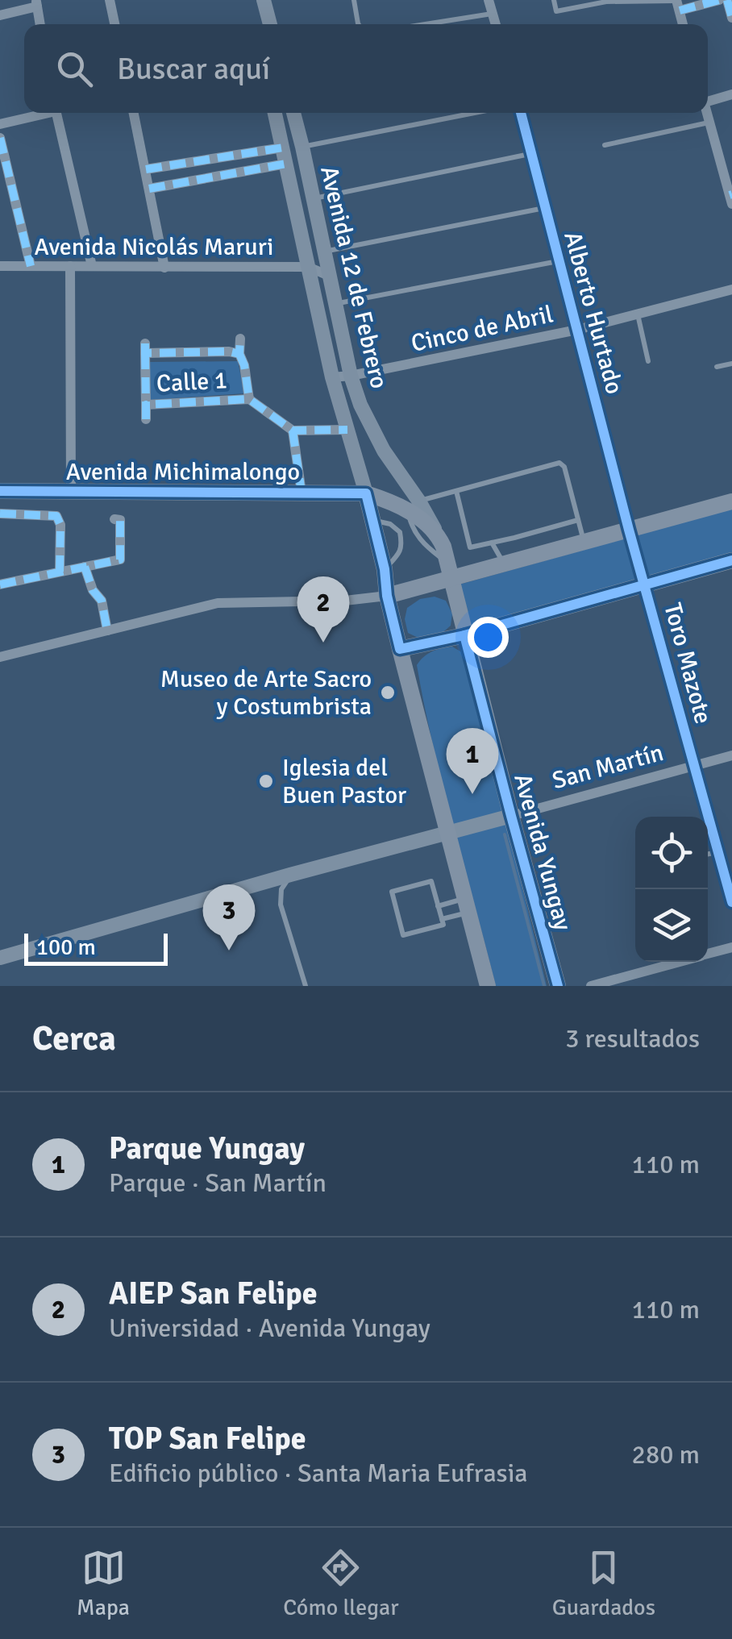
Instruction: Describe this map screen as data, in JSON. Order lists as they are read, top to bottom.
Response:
{
  "streets": {
    "main road": ["Avenida Michimalongo", "Avenida Yungay"],
    "street": [
      "Avenida Nicolás Maruri",
      "Avenida 12 de Febrero",
      "Alberto Hurtado",
      "Cinco de Abril",
      "Calle 1",
      "Toro Mazote",
      "San Martín"
    ]
  },
  "crossings": [
    ["Avenida Nicolás Maruri", "Avenida 12 de Febrero"],
    ["Avenida 12 de Febrero", "Cinco de Abril"],
    ["Avenida 12 de Febrero", "Avenida Michimalongo"],
    ["Alberto Hurtado", "Cinco de Abril"],
    ["Alberto Hurtado", "Toro Mazote"],
    ["Avenida Michimalongo", "Avenida Yungay"],
    ["Toro Mazote", "San Martín"],
    ["San Martín", "Avenida Yungay"]
  ],
  "places": ["Museo de Arte Sacro y Costumbrista", "Iglesia del Buen Pastor"],
  "scale_bar": "100 m",
  "page": {
    "search": "Buscar aquí",
    "pins": ["2", "1", "3"],
    "scale": "100 m",
    "heading": ["Cerca", "3 resultados"],
    "list": [
      {
        "mark": "1",
        "name": "Parque Yungay",
        "note": "Parque · San Martín",
        "value": "110 m"
      },
      {
        "mark": "2",
        "name": "AIEP San Felipe",
        "note": "Universidad · Avenida Yungay",
        "value": "110 m"
      },
      {
        "mark": "3",
        "name": "TOP San Felipe",
        "note": "Edificio público · Santa Maria Eufrasia",
        "value": "280 m"
      }
    ],
    "nav": ["Mapa", "Cómo llegar", "Guardados"]
  }
}
